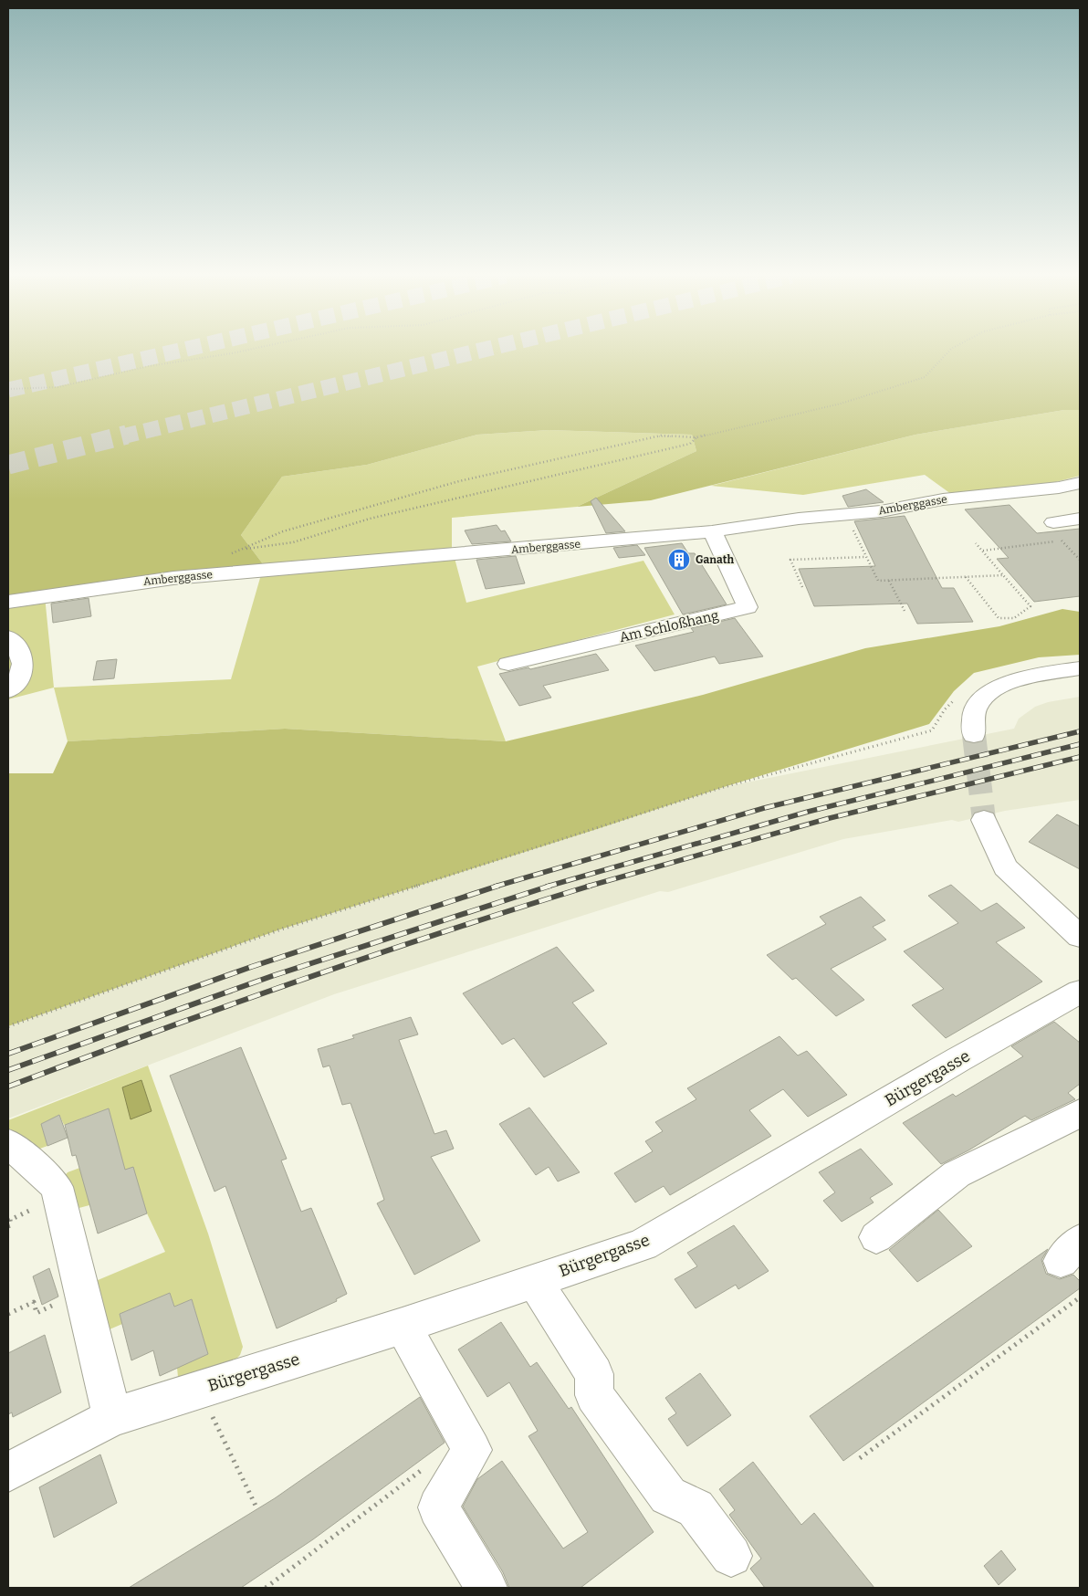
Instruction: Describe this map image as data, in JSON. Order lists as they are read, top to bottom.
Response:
{
  "streets": {
    "street": ["Amberggasse", "Am Schloßhang", "Bürgergasse"]
  },
  "crossings": [
    ["Amberggasse", "Am Schloßhang"]
  ],
  "places": {
    "building": ["Ganath"]
  }
}
